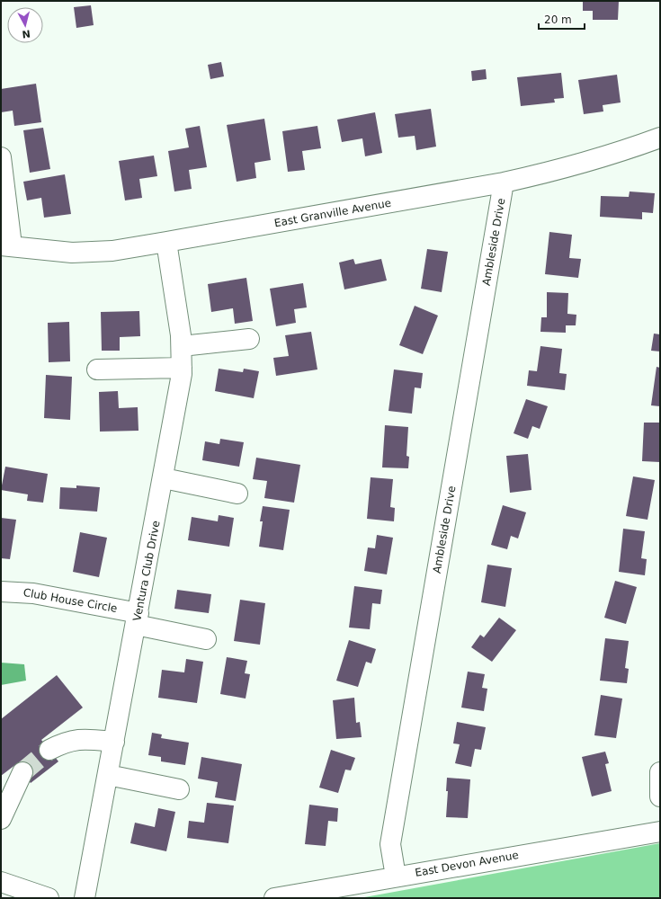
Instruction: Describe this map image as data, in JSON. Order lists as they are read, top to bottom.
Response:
{
  "streets": {
    "street": [
      "East Granville Avenue",
      "Ambleside Drive",
      "Ventura Club Drive",
      "Club House Circle",
      "East Devon Avenue"
    ]
  },
  "crossings": [
    ["East Granville Avenue", "Ambleside Drive"],
    ["East Granville Avenue", "Ventura Club Drive"],
    ["Ambleside Drive", "East Devon Avenue"],
    ["Ventura Club Drive", "Club House Circle"]
  ],
  "scale_bar": "20 m",
  "north": "bottom"
}
